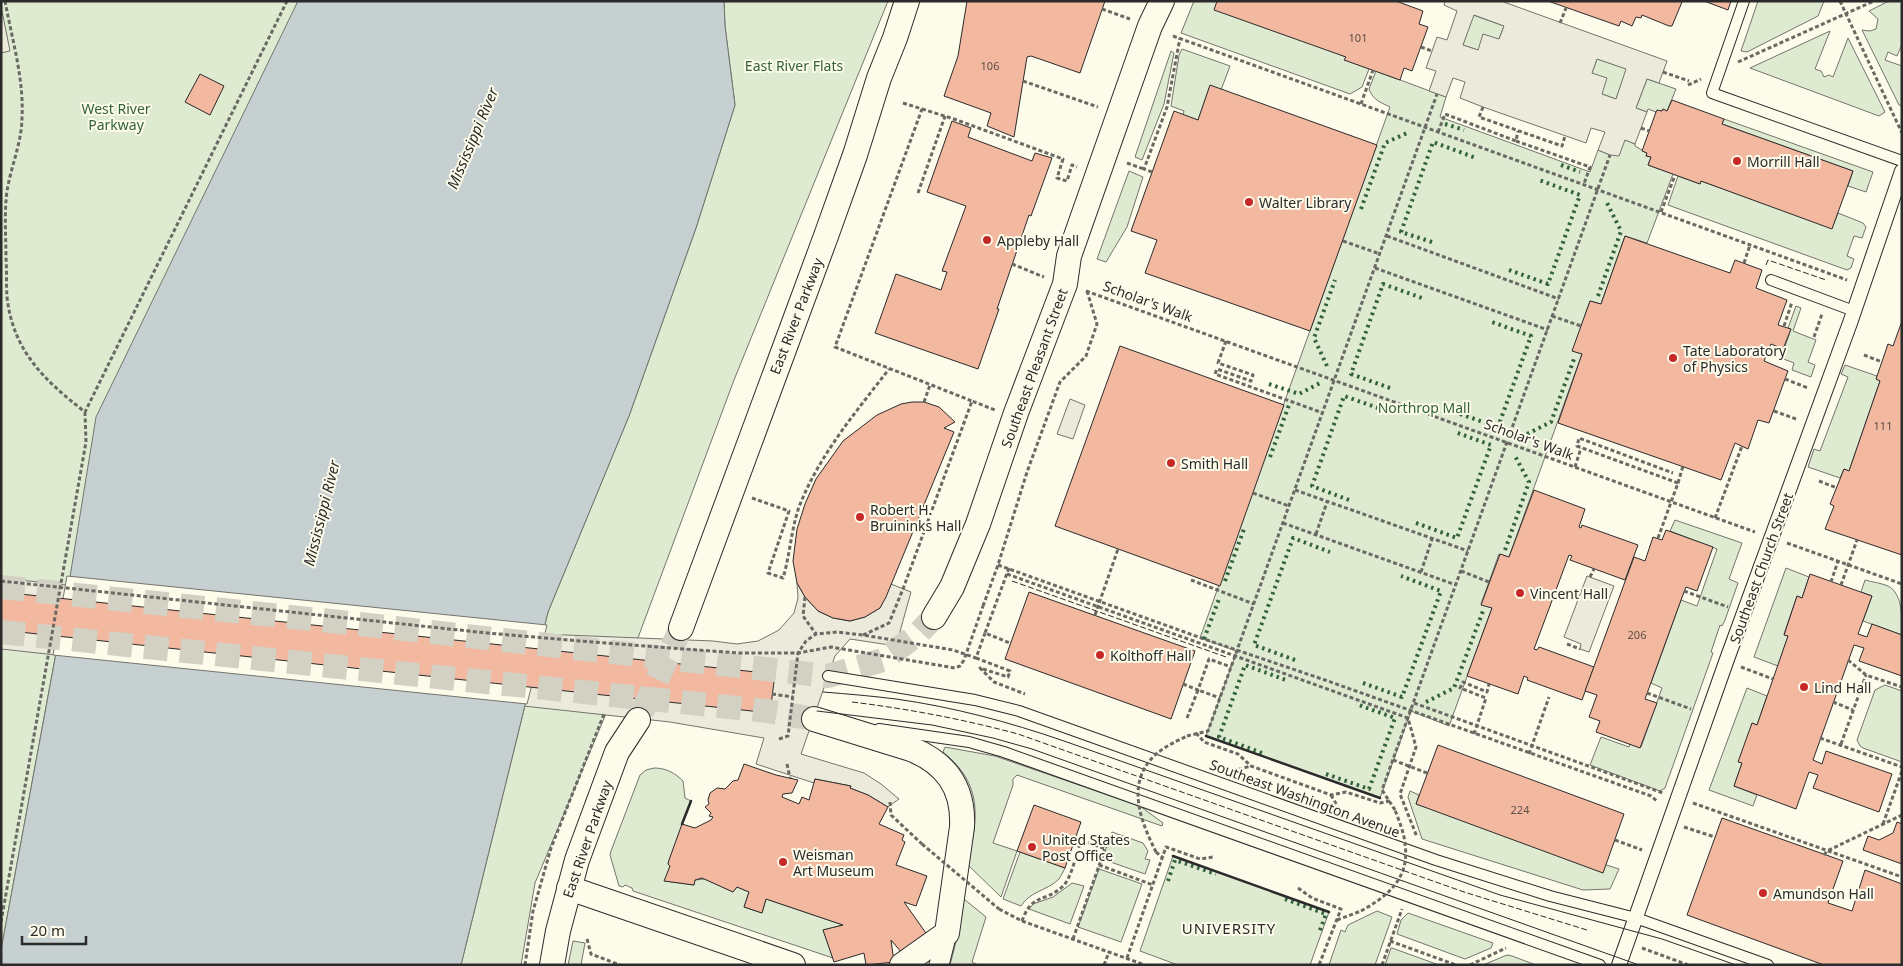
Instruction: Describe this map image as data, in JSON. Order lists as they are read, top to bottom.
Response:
{
  "streets": {
    "street": ["East River Parkway", "Southeast Pleasant Street", "Southeast Church Street"],
    "lane": ["Southeast Washington Avenue"],
    "path": ["Scholar's Walk"]
  },
  "crossings": [
    ["Scholar's Walk", "Southeast Church Street"],
    ["Southeast Church Street", "Southeast Washington Avenue"]
  ],
  "districts": ["UNIVERSITY"],
  "water": ["Mississippi River"],
  "parks": ["East River Flats", "West River Parkway", "Northrop Mall"],
  "places": [
    "Morrill Hall",
    "Walter Library",
    "Appleby Hall",
    "Tate Laboratory of Physics",
    "Smith Hall",
    "Robert H. Bruininks Hall",
    "Vincent Hall",
    "Kolthoff Hall",
    "Lind Hall",
    "United States Post Office",
    "Weisman Art Museum",
    "Amundson Hall"
  ],
  "house_numbers": [
    "101",
    "106",
    "111",
    "206",
    "224"
  ],
  "scale_bar": "20 m"
}
